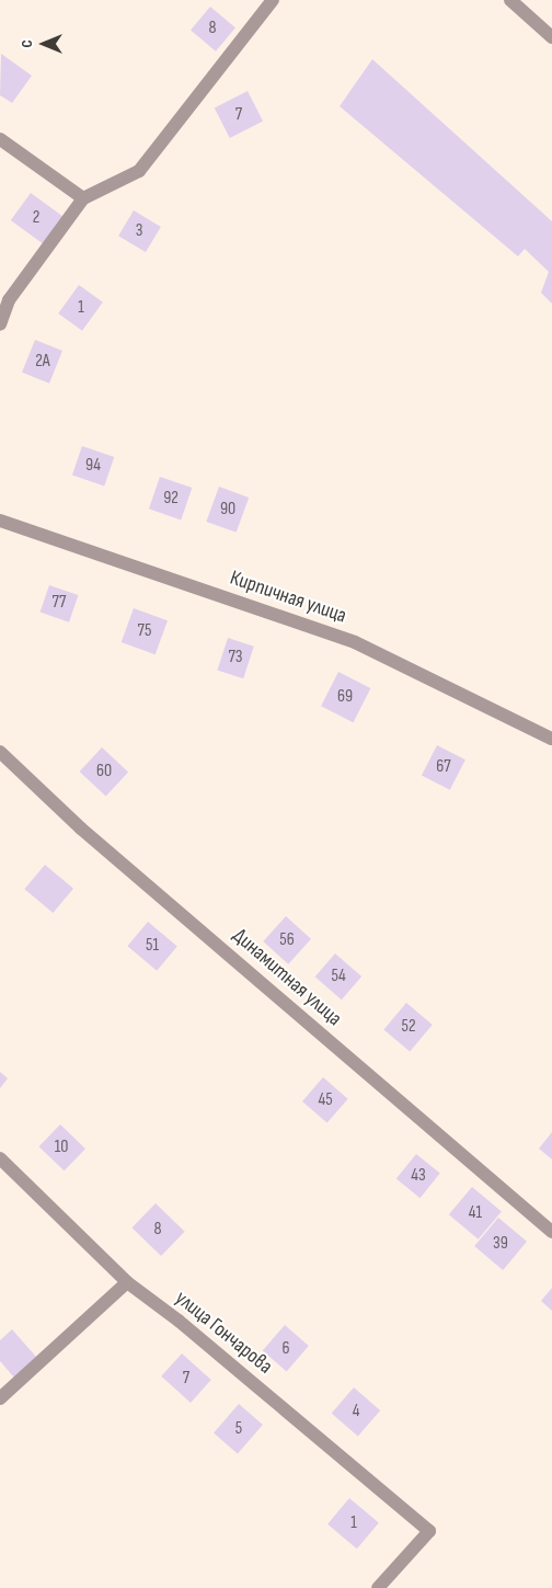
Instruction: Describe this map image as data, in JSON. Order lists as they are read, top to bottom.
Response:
{
  "streets": {
    "street": ["Кирпичная улица", "Динамитная улица", "улица Гончарова"]
  },
  "house_numbers": [
    "8",
    "7",
    "2",
    "3",
    "1",
    "2А",
    "94",
    "92",
    "90",
    "77",
    "75",
    "73",
    "69",
    "67",
    "60",
    "56",
    "51",
    "54",
    "52",
    "45",
    "10",
    "43",
    "41",
    "8",
    "39",
    "6",
    "7",
    "4",
    "5",
    "1"
  ],
  "north": "left"
}
